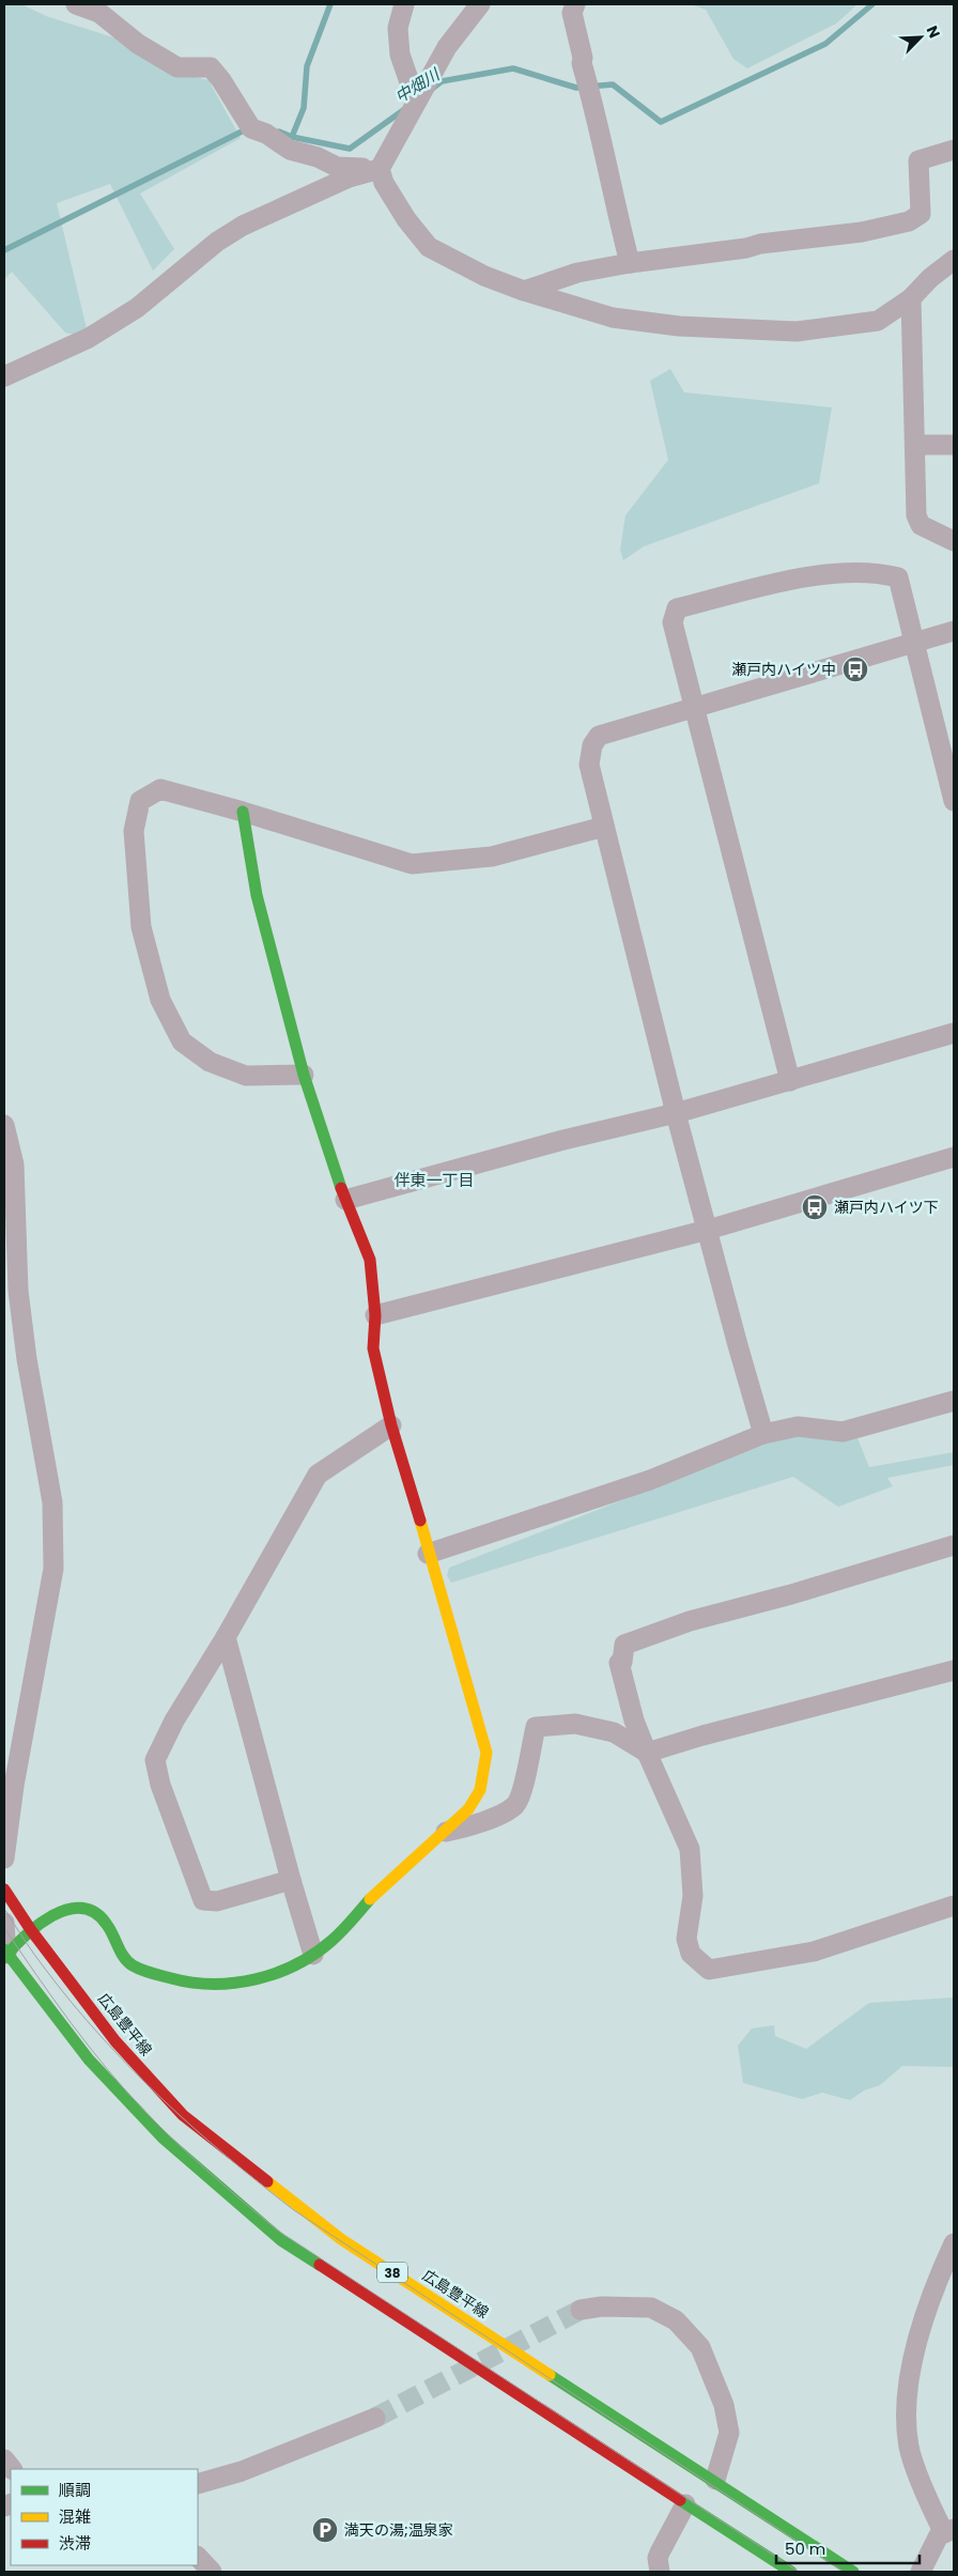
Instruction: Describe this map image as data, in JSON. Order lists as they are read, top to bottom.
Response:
{
  "streets": {
    "main road": ["広島豊平線", "38"]
  },
  "districts": ["伴東一丁目"],
  "water": ["中畑川"],
  "places": {
    "bus stop": ["瀬戸内ハイツ中", "瀬戸内ハイツ下"],
    "parking": ["満天の湯;温泉家"]
  },
  "legend": ["順調", "混雑", "渋滞"],
  "scale_bar": "50 m",
  "north": "top right"
}
